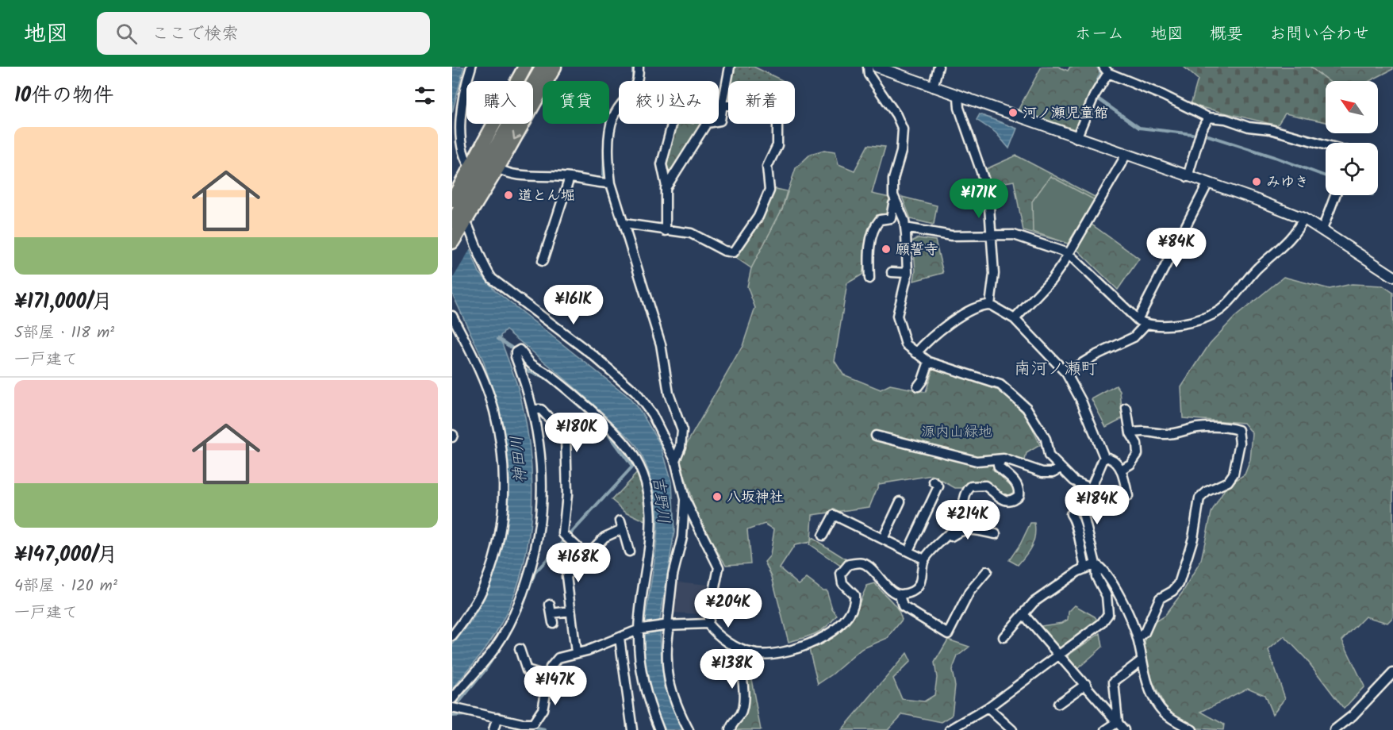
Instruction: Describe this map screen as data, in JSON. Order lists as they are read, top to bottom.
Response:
{
  "districts": ["南河ノ瀬町"],
  "water": ["神田川", "吉野川"],
  "parks": ["源内山緑地"],
  "places": [
    "河ノ瀬児童館",
    "みゆき",
    "道とん堀",
    "願誓寺",
    "八坂神社"
  ],
  "north": "top left",
  "page": {
    "header": "地図",
    "search": "ここで検索",
    "nav": [
      "ホーム",
      "地図",
      "概要",
      "お問い合わせ"
    ],
    "heading": "10件の物件",
    "chip": [
      "購入",
      "賃貸",
      "絞り込み",
      "新着"
    ],
    "list": [
      {
        "name": "¥171,000/月",
        "note": "5部屋 · 118 m² · 一戸建て"
      },
      {
        "name": "¥147,000/月",
        "note": "4部屋 · 120 m² · 一戸建て"
      }
    ],
    "price": [
      "¥171K",
      "¥84K",
      "¥161K",
      "¥180K",
      "¥184K",
      "¥214K",
      "¥168K",
      "¥204K",
      "¥138K",
      "¥147K"
    ]
  }
}
